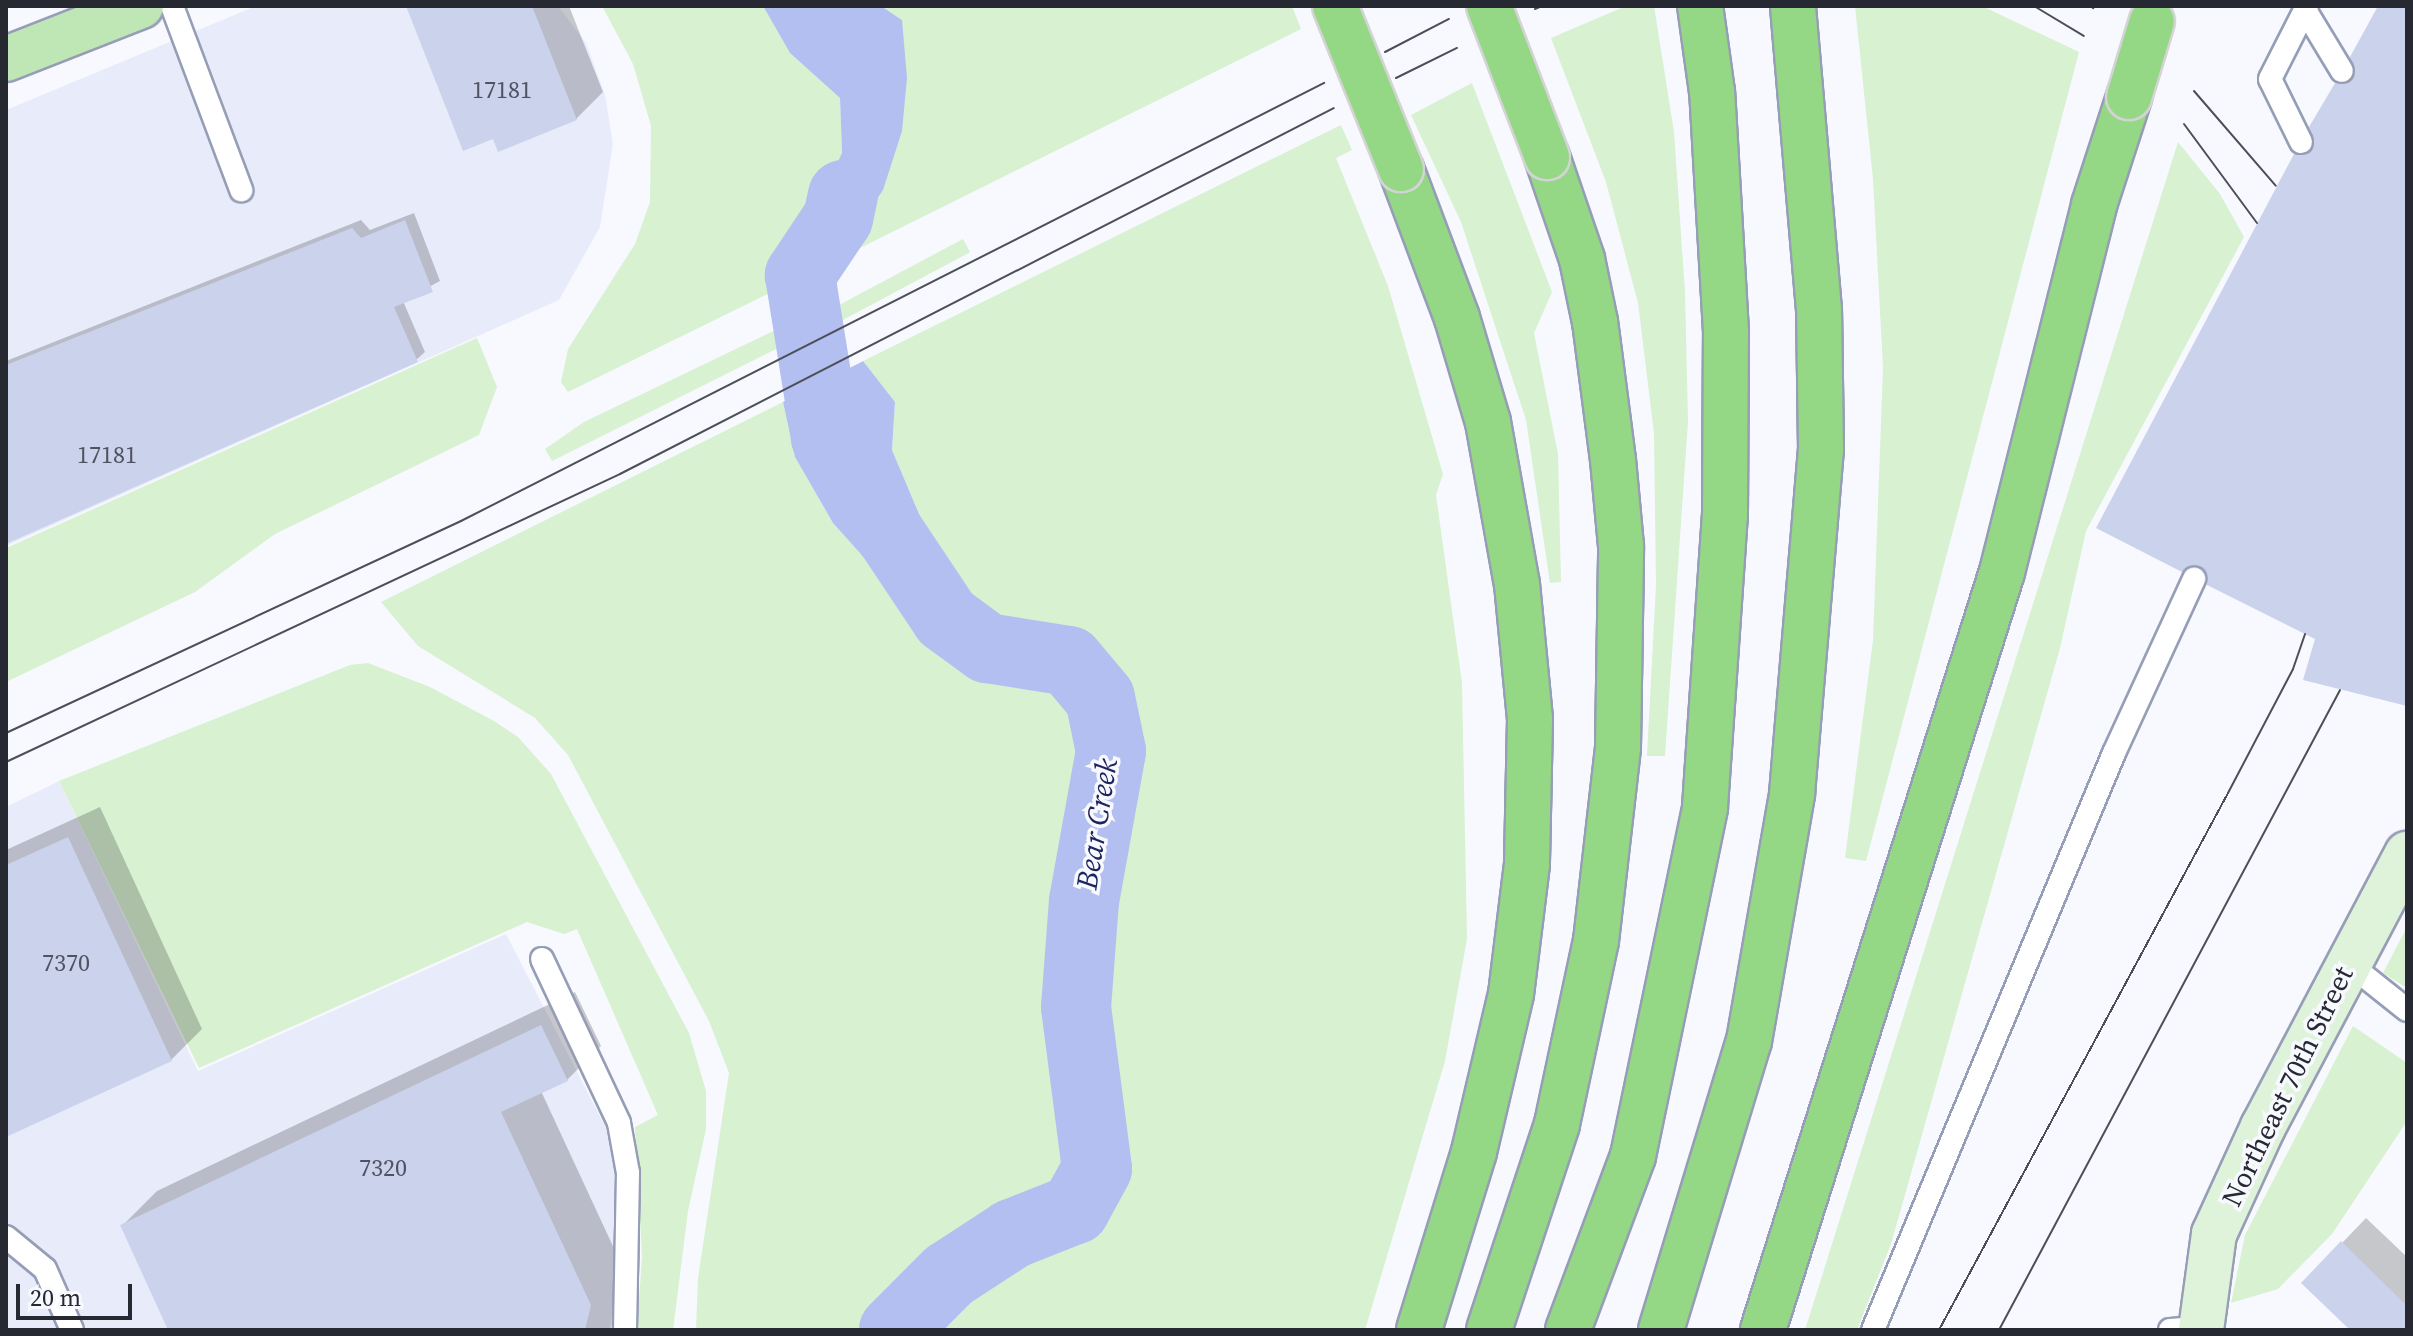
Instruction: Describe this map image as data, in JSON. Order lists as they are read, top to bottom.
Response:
{
  "streets": {
    "street": ["Northeast 70th Street"]
  },
  "water": ["Bear Creek"],
  "house_numbers": [
    "17181",
    "17181",
    "7370",
    "7320"
  ],
  "scale_bar": "20 m"
}
